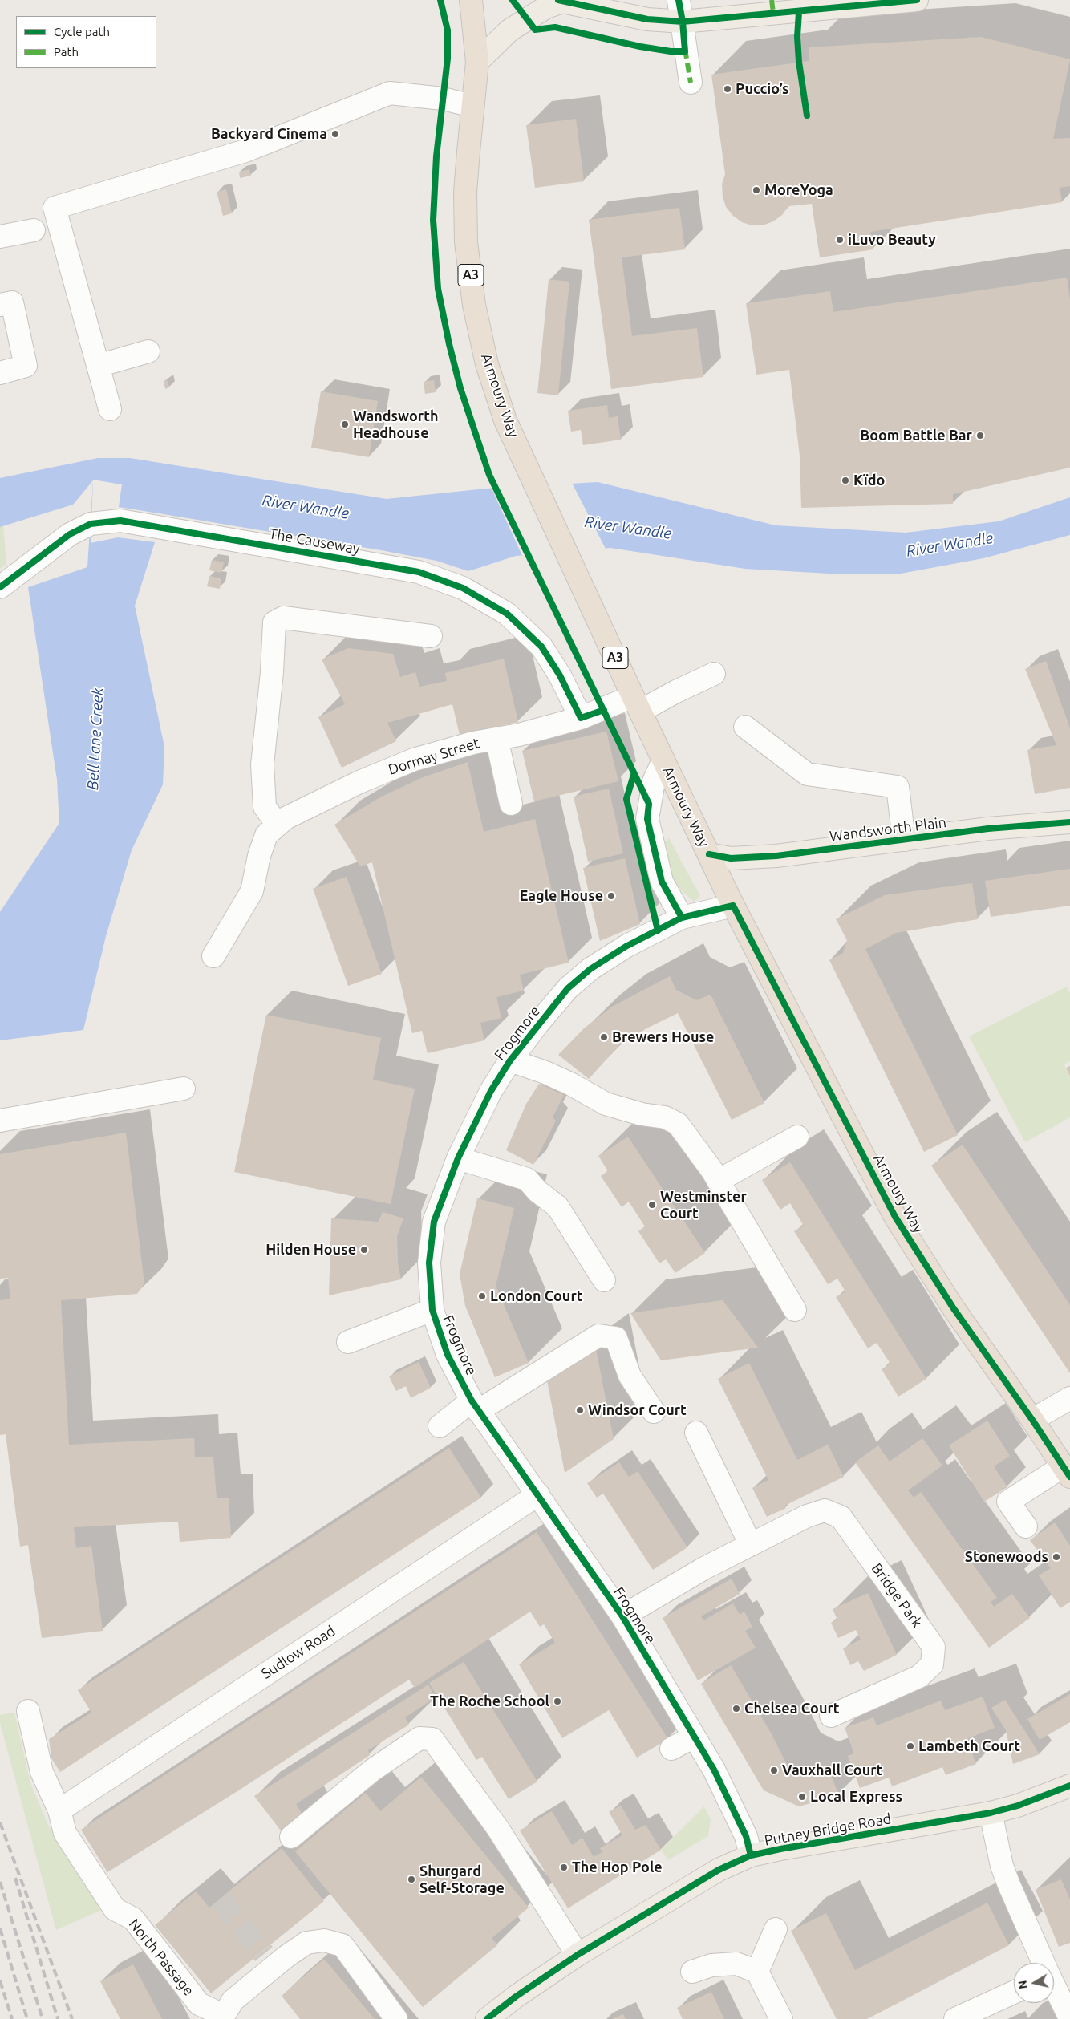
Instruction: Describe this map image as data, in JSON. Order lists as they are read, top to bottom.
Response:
{
  "streets": {
    "highway": ["A3", "Armoury Way"],
    "main road": ["Wandsworth Plain", "Putney Bridge Road"],
    "street": [
      "The Causeway",
      "Dormay Street",
      "Frogmore",
      "Bridge Park",
      "Sudlow Road",
      "North Passage"
    ]
  },
  "crossings": [
    ["Armoury Way", "Dormay Street"],
    ["Armoury Way", "Wandsworth Plain"],
    ["Armoury Way", "Frogmore"],
    ["The Causeway", "Dormay Street"],
    ["Frogmore", "Bridge Park"],
    ["Frogmore", "Sudlow Road"],
    ["Frogmore", "Putney Bridge Road"],
    ["Sudlow Road", "North Passage"]
  ],
  "water": ["River Wandle", "Bell Lane Creek"],
  "places": [
    "Puccio’s",
    "Backyard Cinema",
    "MoreYoga",
    "iLuvo Beauty",
    "Wandsworth Headhouse",
    "Boom Battle Bar",
    "Kïdo",
    "Eagle House",
    "Brewers House",
    "Westminster Court",
    "Hilden House",
    "London Court",
    "Windsor Court",
    "Stonewoods",
    "The Roche School",
    "Chelsea Court",
    "Lambeth Court",
    "Vauxhall Court",
    "Local Express",
    "The Hop Pole",
    "Shurgard Self-Storage"
  ],
  "legend": ["Cycle path", "Path"],
  "north": "left"
}
